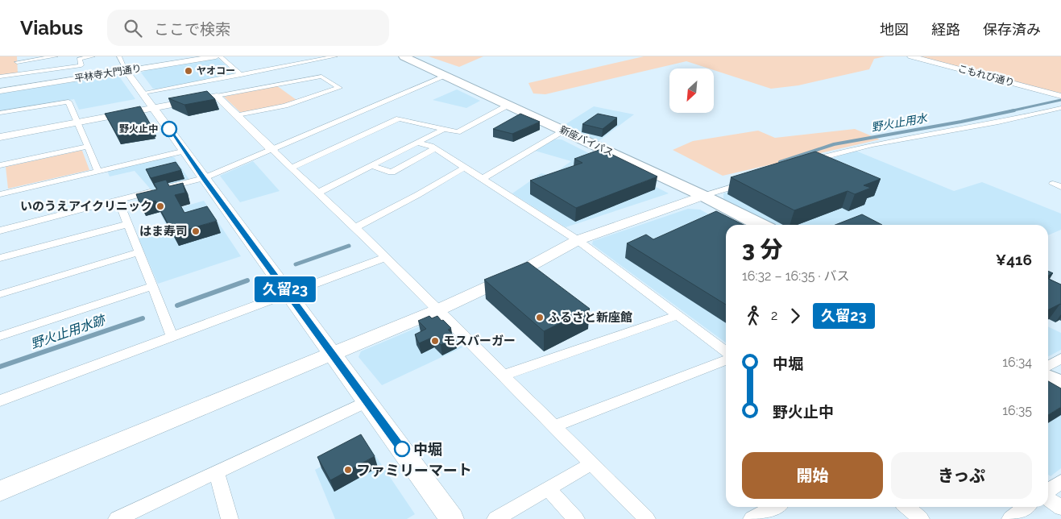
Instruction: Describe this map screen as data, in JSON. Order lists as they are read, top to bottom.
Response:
{
  "streets": {
    "highway": ["新座バイパス"],
    "street": ["平林寺大門通り", "こもれび通り"]
  },
  "water": ["野火止用水", "野火止用水跡"],
  "places": [
    "ヤオコー",
    "野火止中",
    "いのうえアイクリニック",
    "はま寿司",
    "ふるさと新座館",
    "モスバーガー",
    "中堀",
    "ファミリーマート"
  ],
  "lines": ["bus line 久留23"],
  "north": "bottom left",
  "page": {
    "header": "Viabus",
    "search": "ここで検索",
    "nav": ["地図", "経路", "保存済み"],
    "on_map": "久留23",
    "heading": ["3 分", "16:32 – 16:35 · バス", "¥416"],
    "legs": ["2", "久留23"],
    "list": [
      {
        "name": "中堀",
        "value": "16:34"
      },
      {
        "name": "野火止中",
        "value": "16:35"
      }
    ],
    "buttons": ["開始", "きっぷ"]
  }
}
